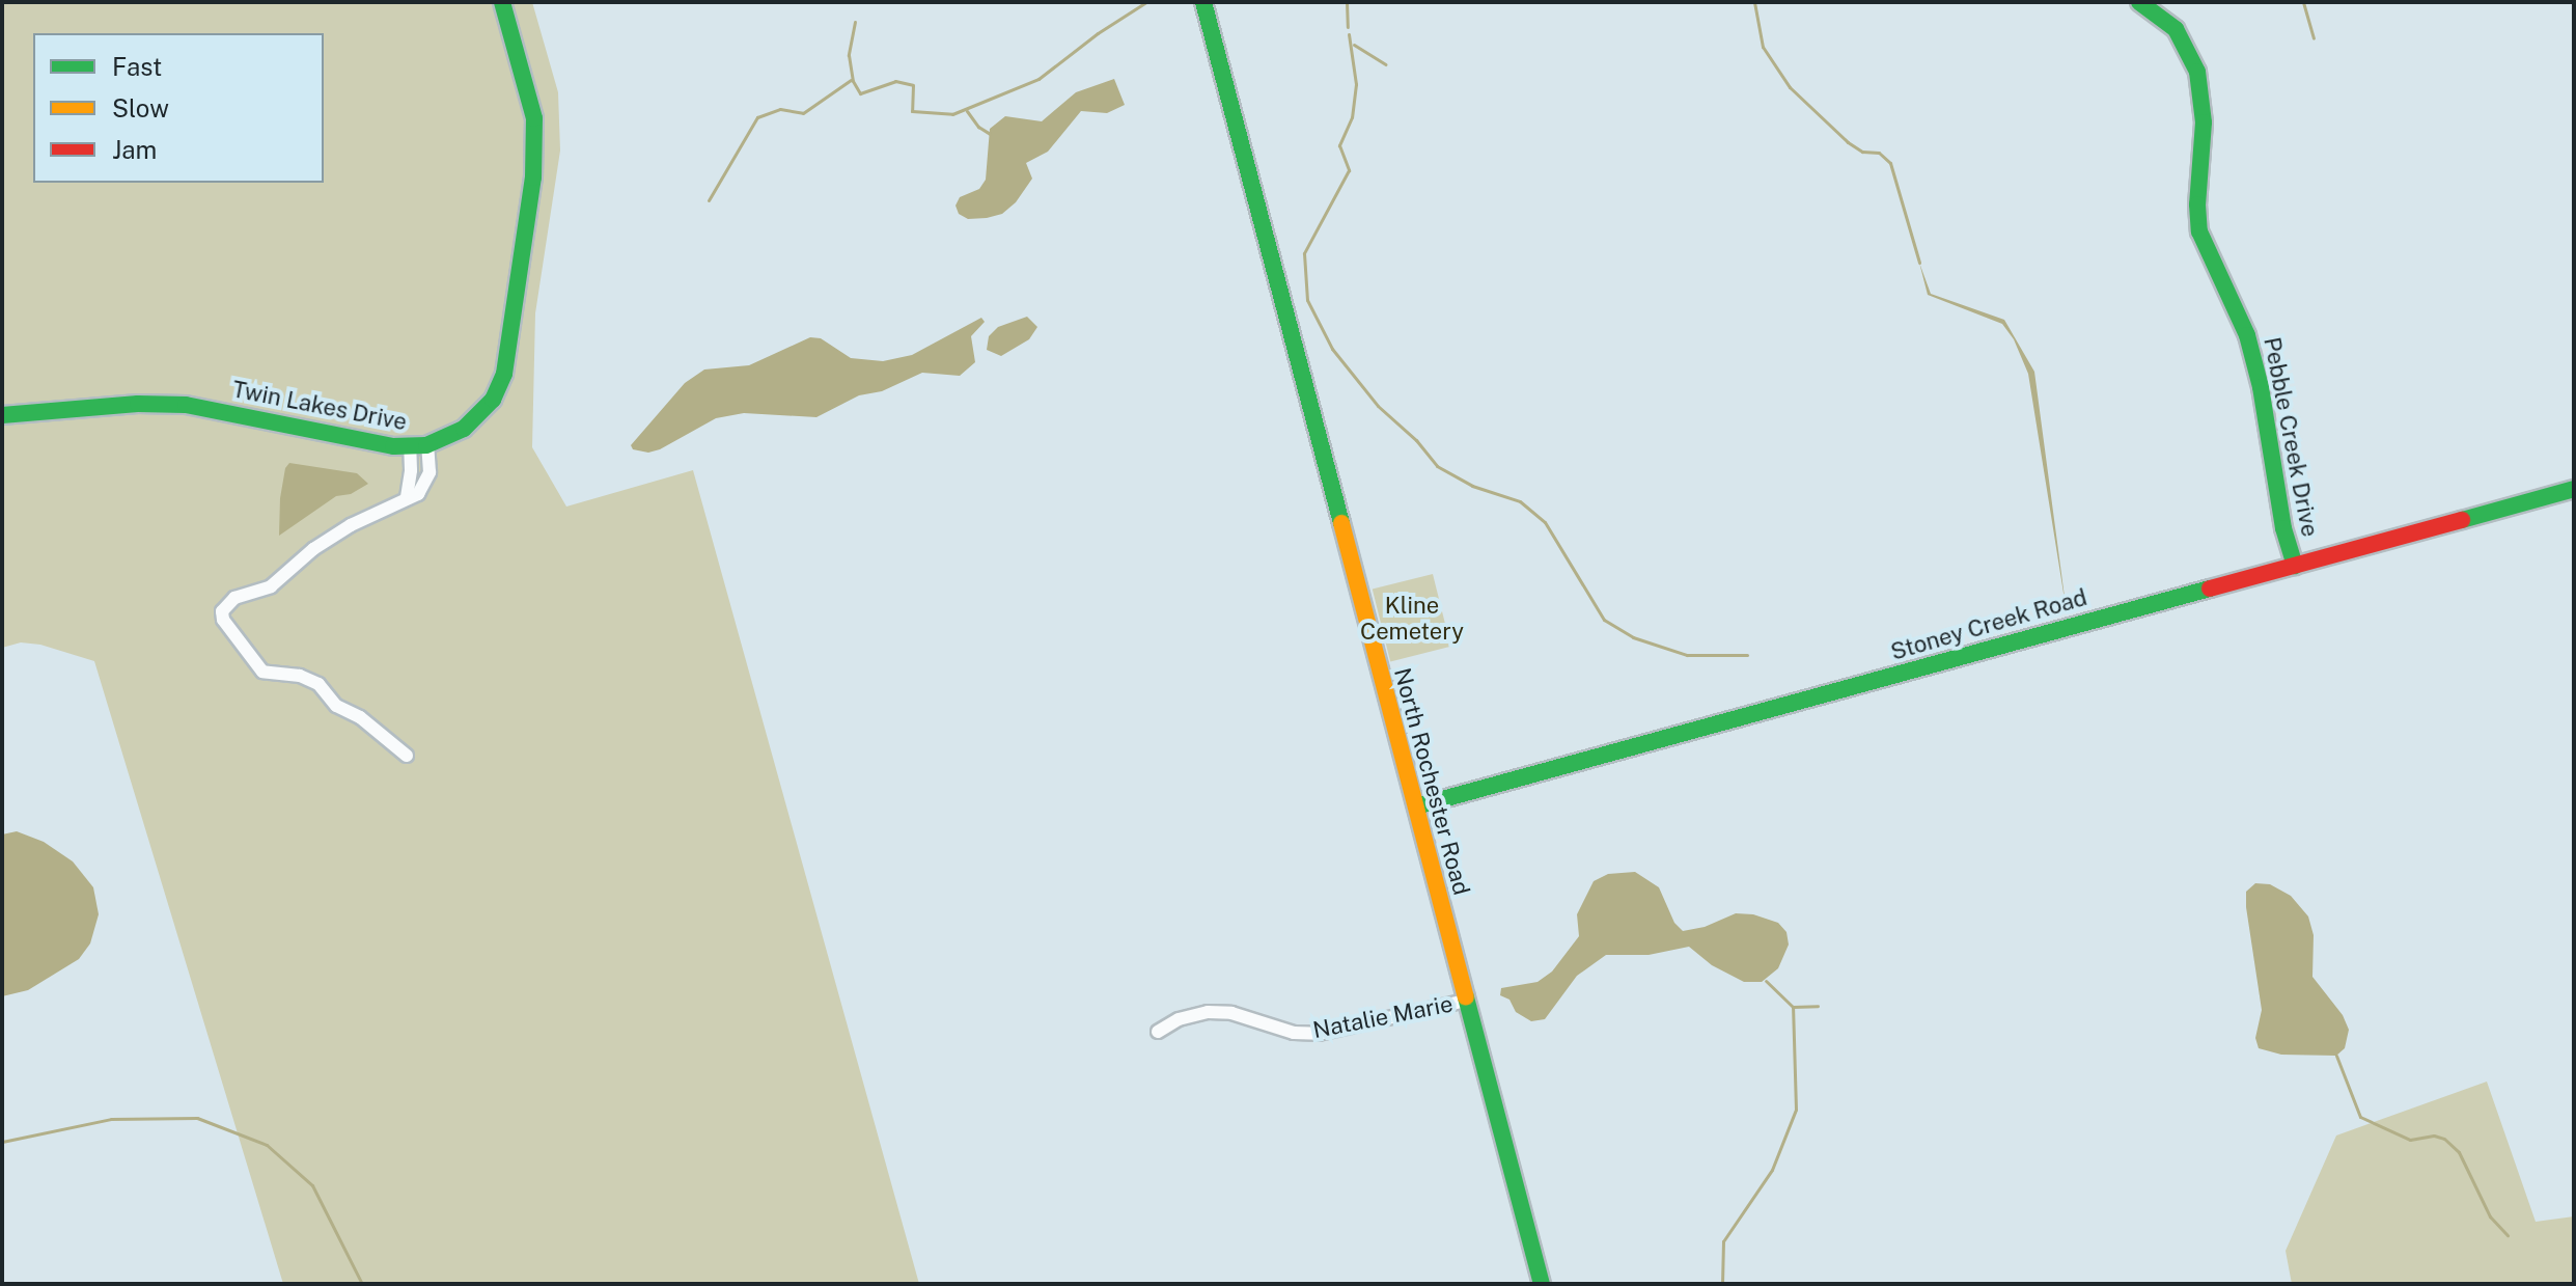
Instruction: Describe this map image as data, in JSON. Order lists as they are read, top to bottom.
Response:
{
  "streets": {
    "street": [
      "Twin Lakes Drive",
      "Pebble Creek Drive",
      "Stoney Creek Road",
      "North Rochester Road",
      "Natalie Marie"
    ]
  },
  "crossings": [
    ["Pebble Creek Drive", "Stoney Creek Road"],
    ["Stoney Creek Road", "North Rochester Road"],
    ["North Rochester Road", "Natalie Marie"]
  ],
  "parks": ["Kline Cemetery"],
  "legend": ["Fast", "Slow", "Jam"]
}
